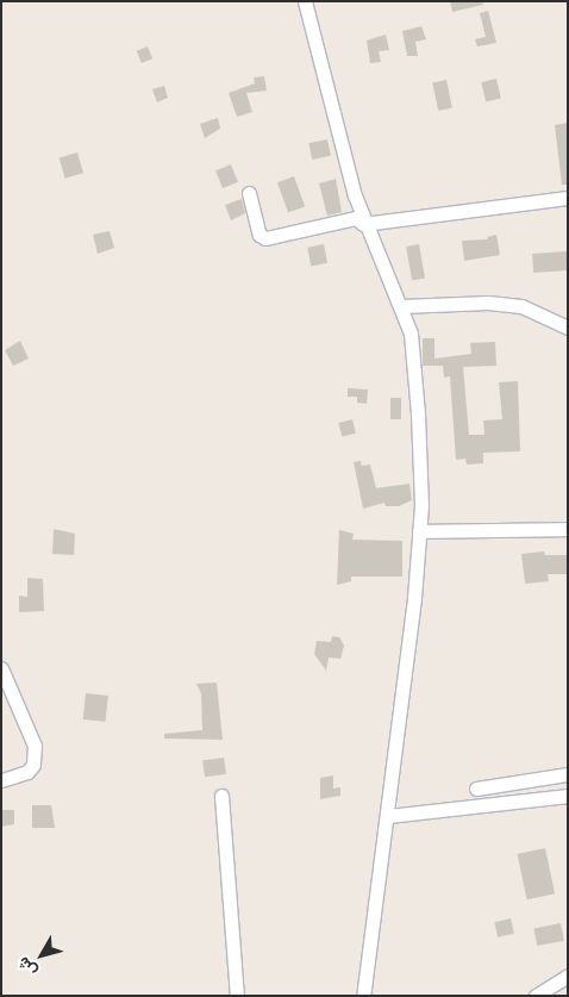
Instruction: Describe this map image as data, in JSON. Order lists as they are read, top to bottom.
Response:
{
  "north": "bottom left"
}
